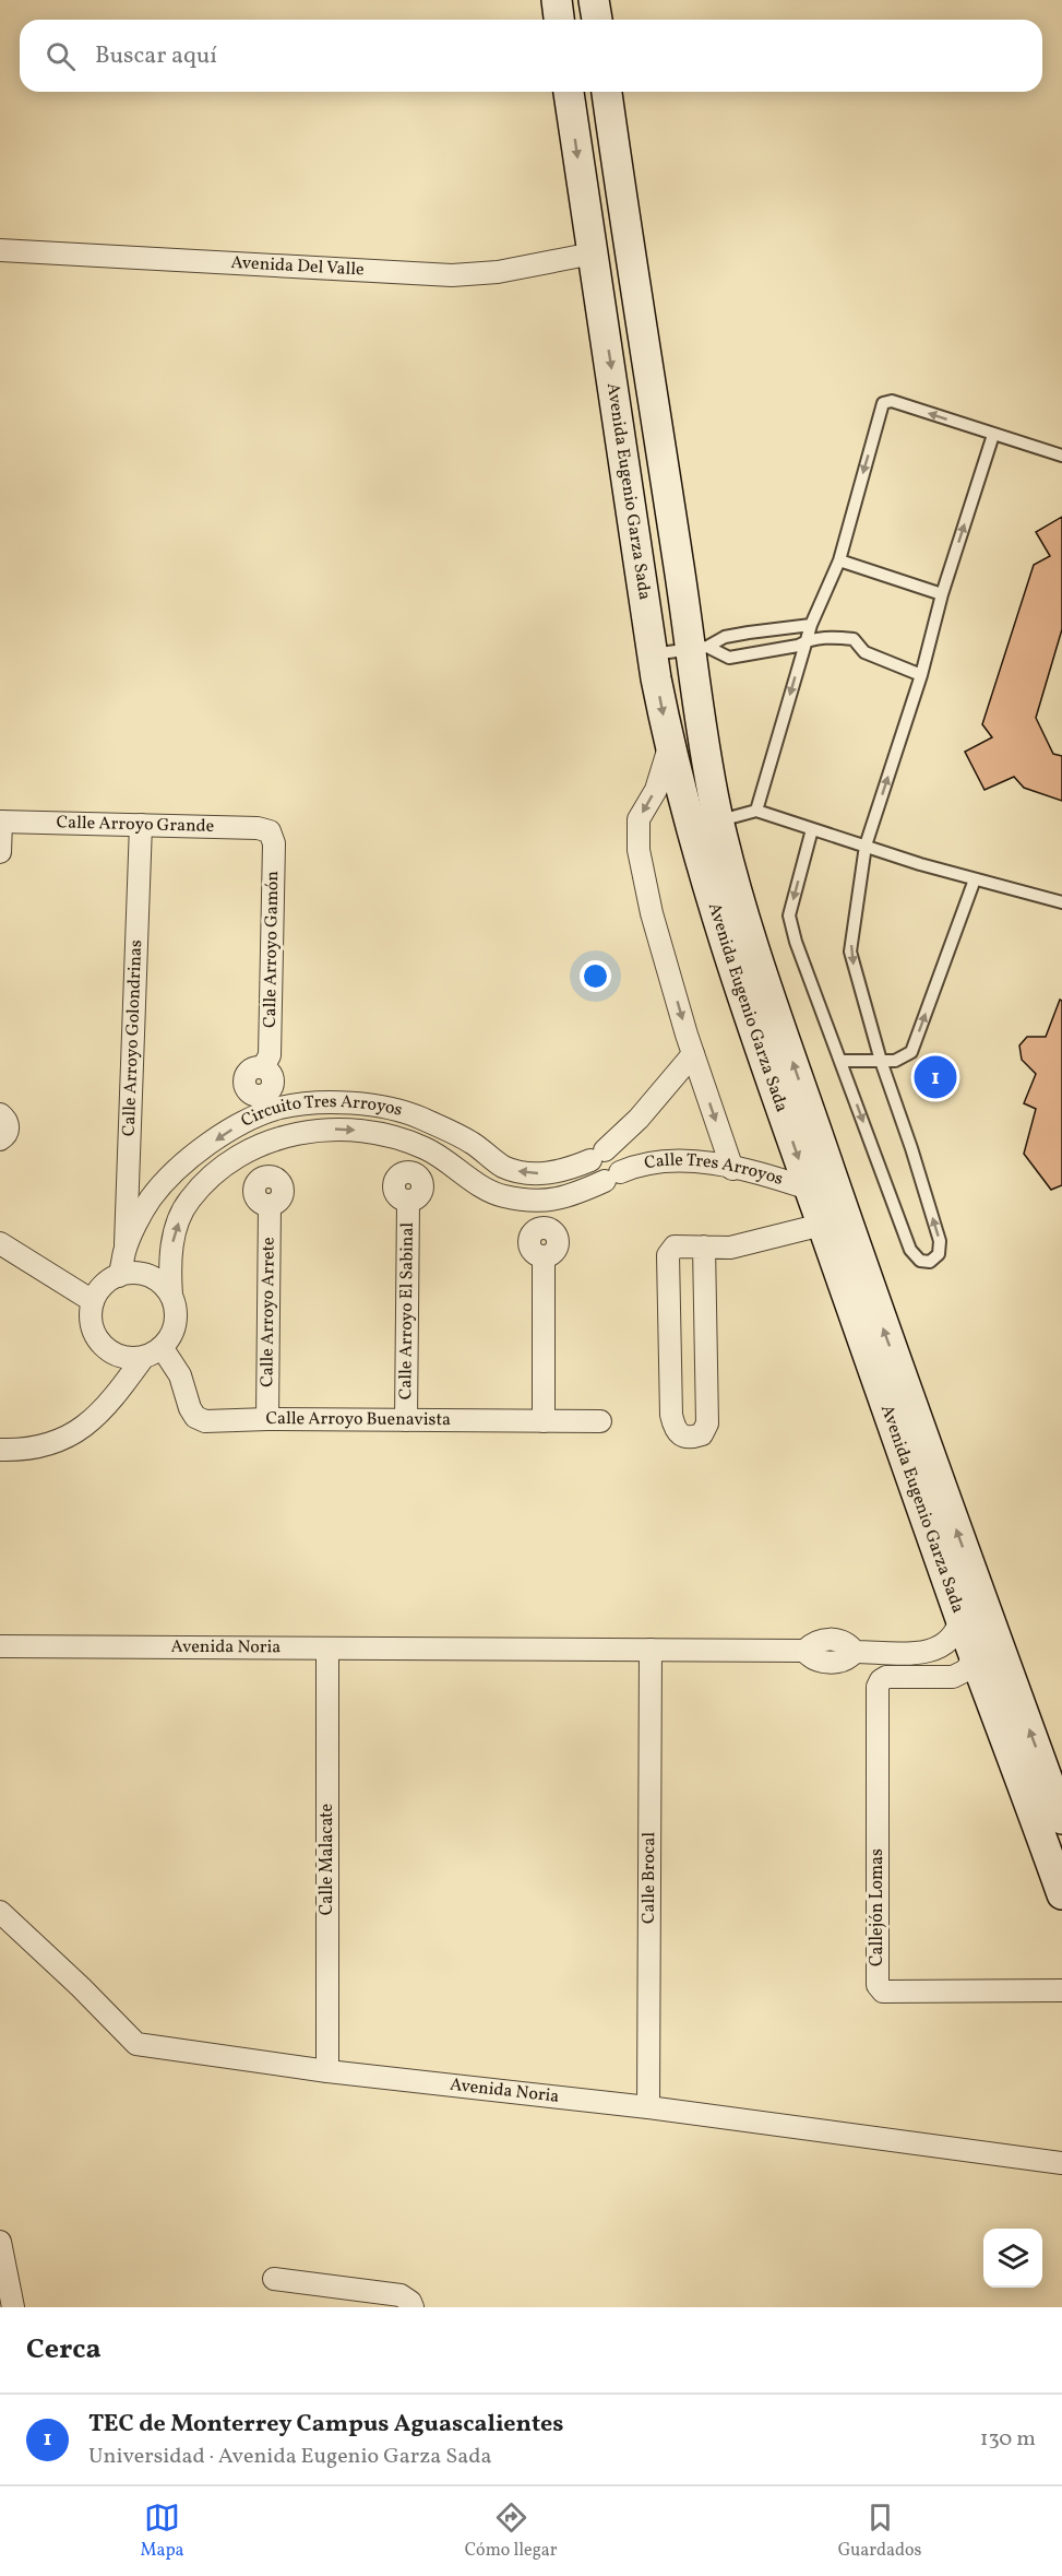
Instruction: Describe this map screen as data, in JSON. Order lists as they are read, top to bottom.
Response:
{
  "streets": {
    "main road": ["Avenida Eugenio Garza Sada"],
    "street": [
      "Avenida Del Valle",
      "Calle Arroyo Grande",
      "Calle Arroyo Gamón",
      "Calle Arroyo Golondrinas",
      "Circuito Tres Arroyos",
      "Calle Tres Arroyos",
      "Calle Arroyo El Sabinal",
      "Calle Arroyo Arrete",
      "Calle Arroyo Buenavista",
      "Avenida Noria",
      "Calle Malacate",
      "Calle Brocal",
      "Callejón Lomas"
    ]
  },
  "crossings": [
    ["Avenida Del Valle", "Avenida Eugenio Garza Sada"],
    ["Avenida Eugenio Garza Sada", "Calle Tres Arroyos"],
    ["Avenida Eugenio Garza Sada", "Avenida Noria"],
    ["Avenida Eugenio Garza Sada", "Callejón Lomas"],
    ["Calle Arroyo Grande", "Calle Arroyo Gamón"],
    ["Calle Arroyo Grande", "Calle Arroyo Golondrinas"],
    ["Calle Arroyo Golondrinas", "Circuito Tres Arroyos"],
    ["Circuito Tres Arroyos", "Calle Tres Arroyos"],
    ["Circuito Tres Arroyos", "Calle Arroyo Buenavista"],
    ["Calle Arroyo El Sabinal", "Calle Arroyo Buenavista"],
    ["Calle Arroyo Arrete", "Calle Arroyo Buenavista"],
    ["Avenida Noria", "Calle Malacate"],
    ["Avenida Noria", "Calle Brocal"]
  ],
  "page": {
    "search": "Buscar aquí",
    "pins": "1",
    "heading": "Cerca",
    "list": [
      {
        "mark": "1",
        "name": "TEC de Monterrey Campus Aguascalientes",
        "note": "Universidad · Avenida Eugenio Garza Sada",
        "value": "130 m"
      }
    ],
    "nav": ["Mapa", "Cómo llegar", "Guardados"]
  }
}
